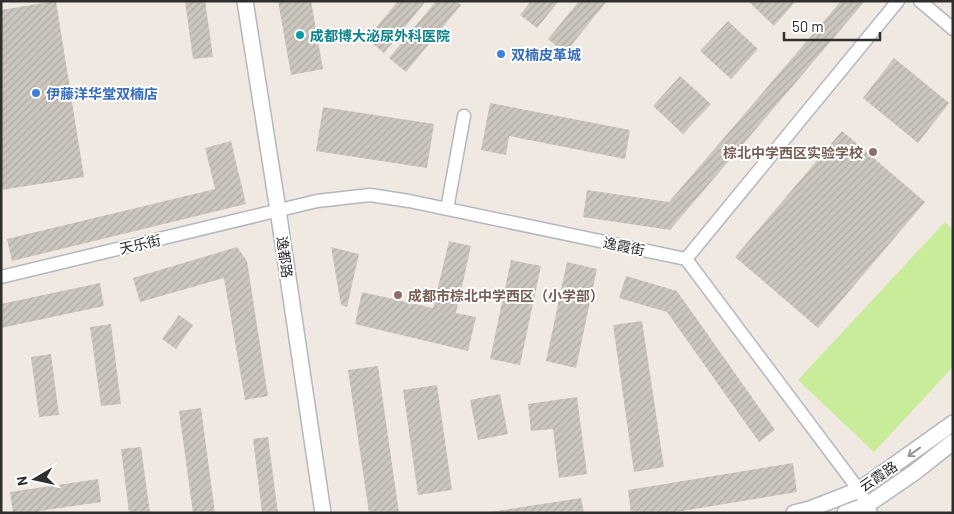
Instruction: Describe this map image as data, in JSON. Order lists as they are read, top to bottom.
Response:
{
  "streets": {
    "street": [
      "天乐街",
      "逸霞街",
      "逸都路",
      "云霞路"
    ]
  },
  "crossings": [
    ["天乐街", "逸霞街"],
    ["天乐街", "逸都路"],
    ["逸霞街", "逸都路"]
  ],
  "places": [
    "成都博大泌尿外科医院",
    "双楠皮革城",
    "伊藤洋华堂双楠店",
    "棕北中学西区实验学校",
    "成都市棕北中学西区（小学部）"
  ],
  "scale_bar": "50 m",
  "north": "left"
}
